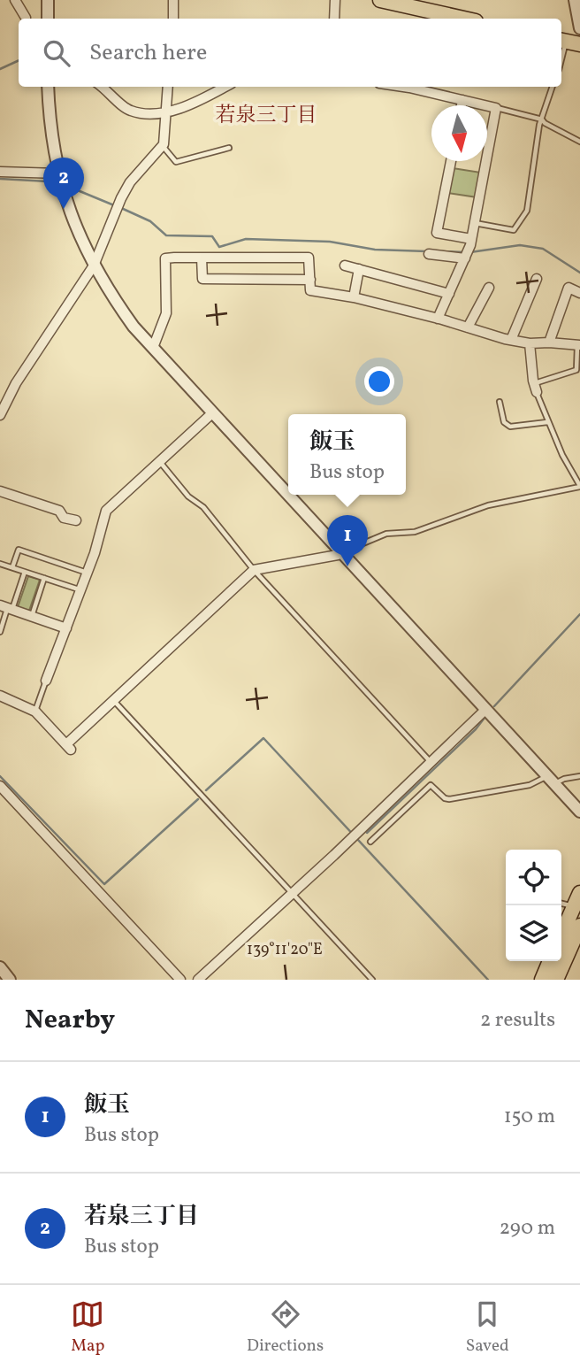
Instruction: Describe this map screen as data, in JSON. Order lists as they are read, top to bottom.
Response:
{
  "districts": ["若泉三丁目"],
  "north": "bottom",
  "page": {
    "search": "Search here",
    "pins": ["2", "1"],
    "popup": ["飯玉", "Bus stop"],
    "heading": ["Nearby", "2 results"],
    "list": [
      {
        "mark": "1",
        "name": "飯玉",
        "note": "Bus stop",
        "value": "150 m"
      },
      {
        "mark": "2",
        "name": "若泉三丁目",
        "note": "Bus stop",
        "value": "290 m"
      }
    ],
    "nav": ["Map", "Directions", "Saved"]
  },
  "coordinates": ["139°11'20\"E"]
}
